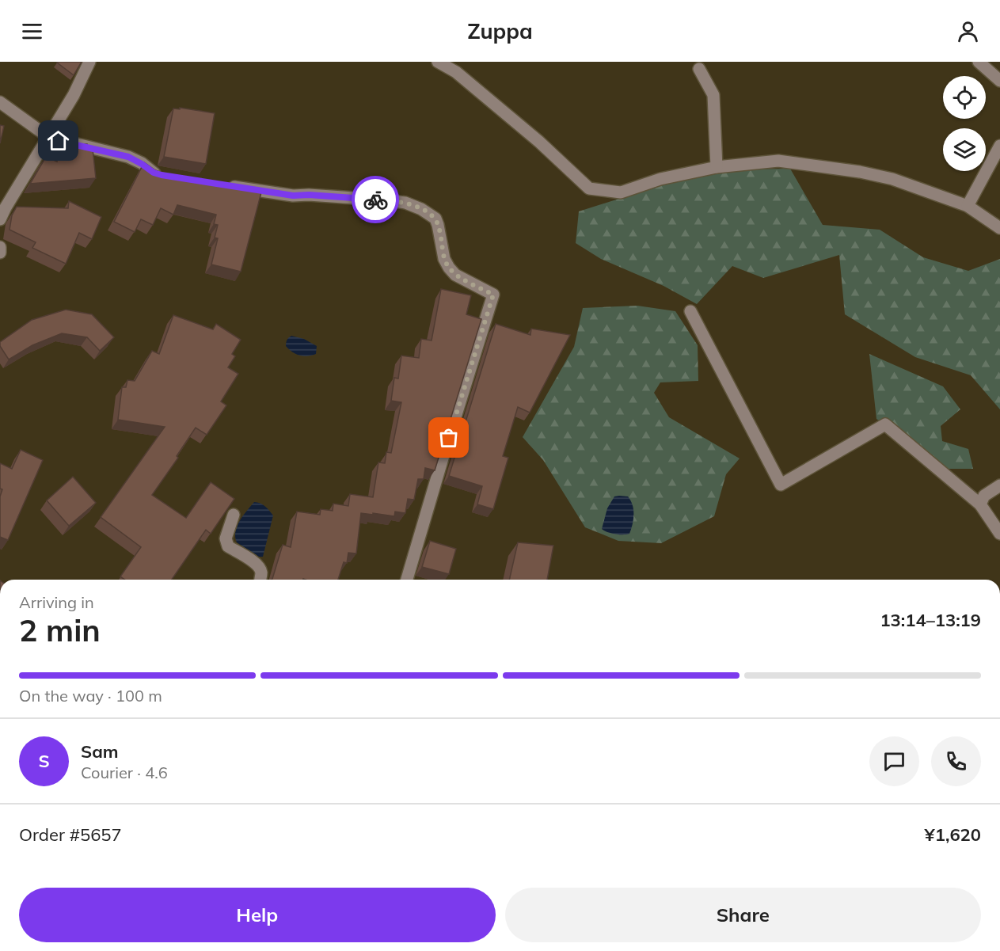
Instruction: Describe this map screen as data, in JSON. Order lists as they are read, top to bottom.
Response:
{
  "page": {
    "header": "Zuppa",
    "heading": ["2 min", "Arriving in", "13:14–13:19"],
    "panel": [
      "Sam",
      "Courier · 4.6",
      "Order #5657",
      "¥1,620"
    ],
    "bar": "On the way · 100 m",
    "round": "S",
    "buttons": ["Help", "Share"]
  }
}
